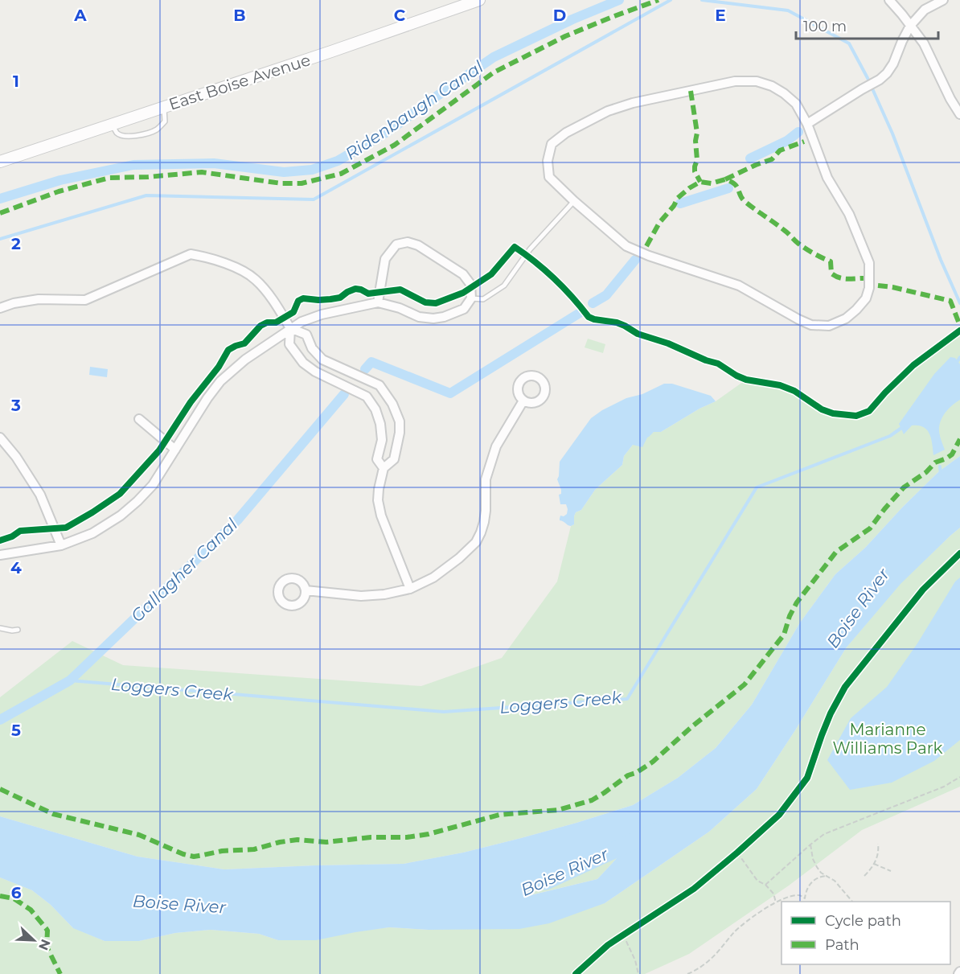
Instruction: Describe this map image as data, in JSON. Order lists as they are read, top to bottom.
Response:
{
  "streets": {
    "street": ["East Boise Avenue"]
  },
  "water": [
    "Ridenbaugh Canal",
    "Gallagher Canal",
    "Boise River",
    "Loggers Creek"
  ],
  "parks": ["Marianne Williams Park"],
  "legend": ["Cycle path", "Path"],
  "scale_bar": "100 m",
  "north": "bottom right",
  "grid": {
    "columns": [
      "A",
      "B",
      "C",
      "D",
      "E"
    ],
    "rows": [
      "1",
      "2",
      "3",
      "4",
      "5",
      "6"
    ]
  }
}
